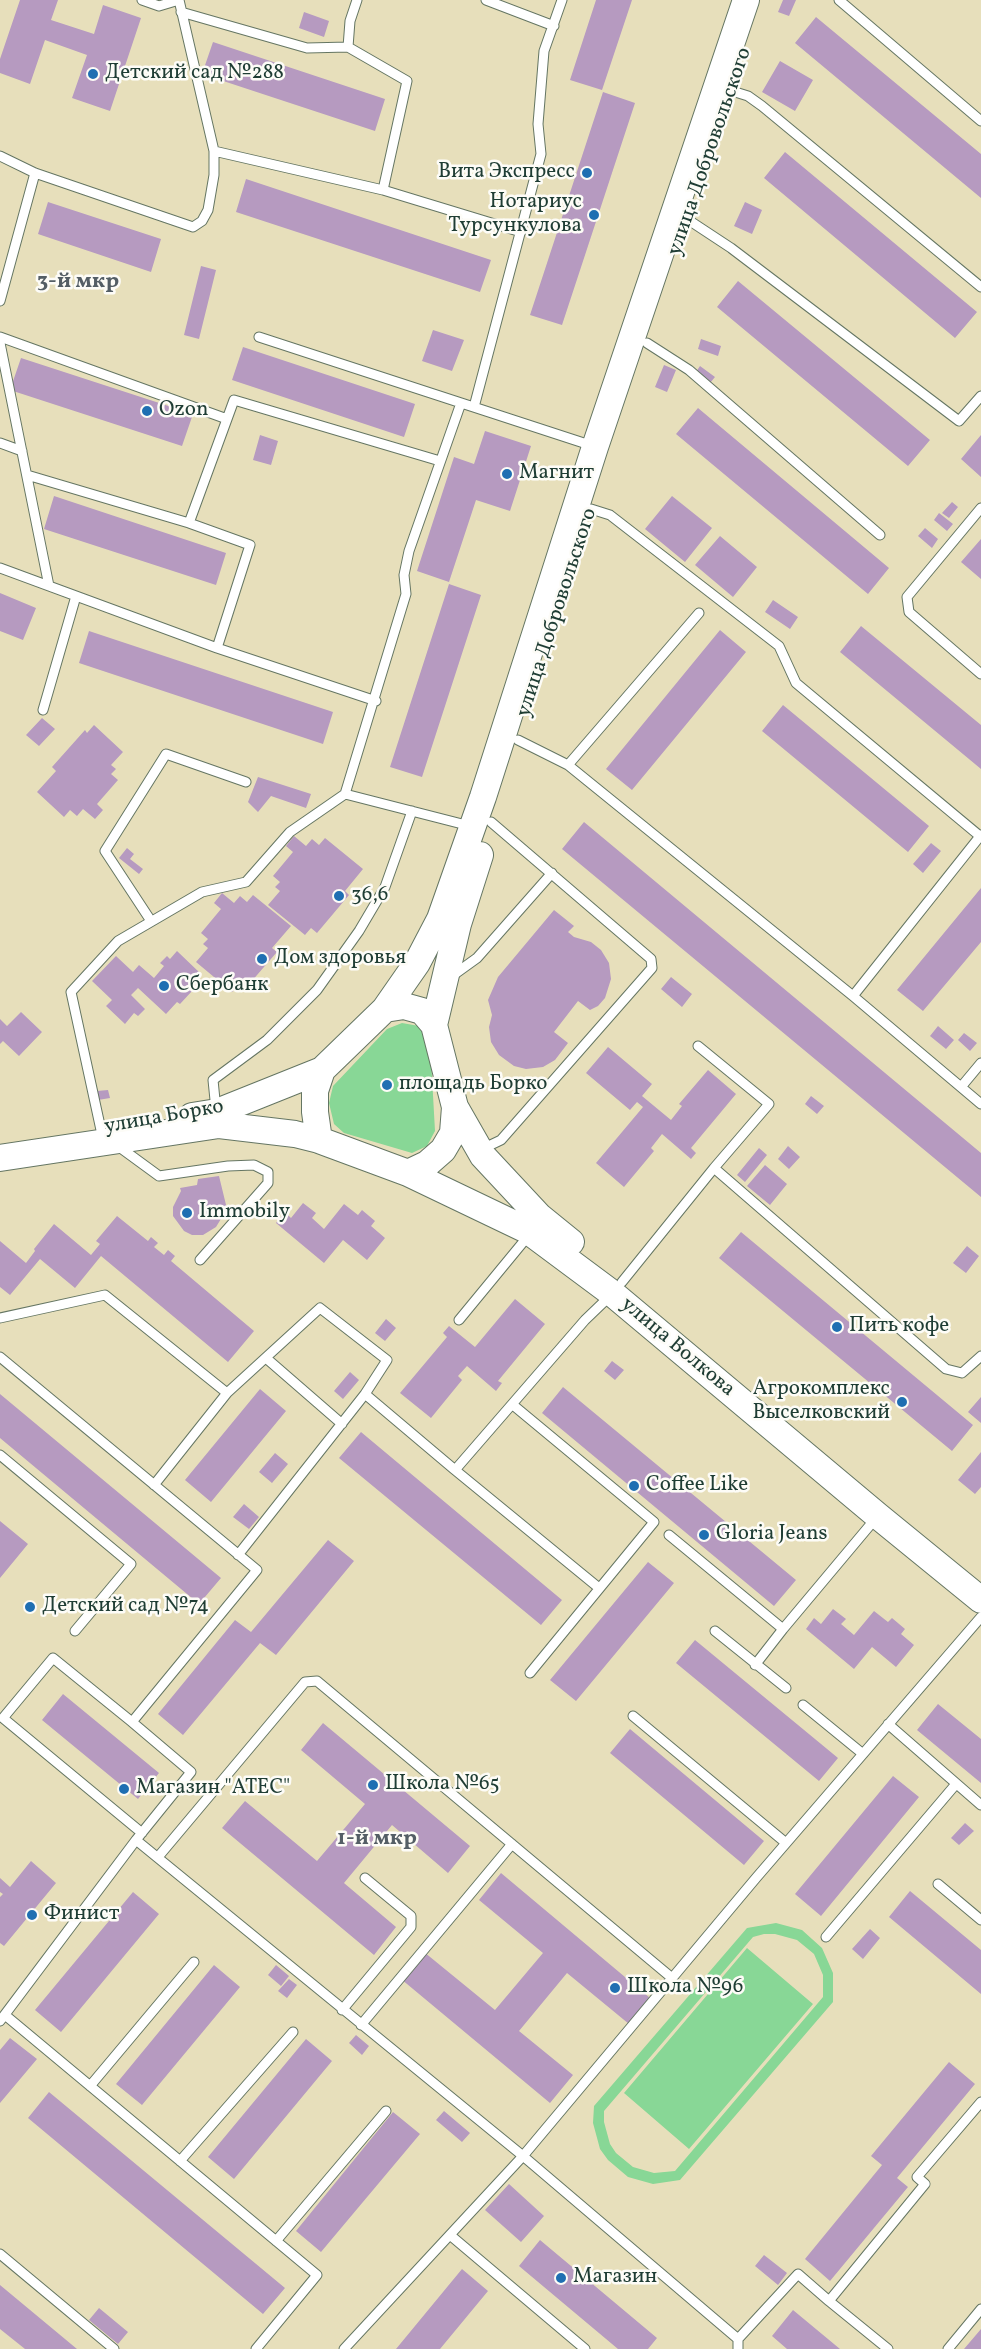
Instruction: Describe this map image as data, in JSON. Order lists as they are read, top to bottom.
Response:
{
  "streets": {
    "main road": ["улица Добровольского", "улица Борко", "улица Волкова"]
  },
  "crossings": [
    ["улица Добровольского", "улица Борко"],
    ["улица Добровольского", "улица Волкова"],
    ["улица Борко", "улица Волкова"]
  ],
  "districts": ["3-й мкр", "1-й мкр"],
  "places": [
    "Детский сад №288",
    "Вита Экспресс",
    "Нотариус Турсункулова",
    "Ozon",
    "Магнит",
    "36,6",
    "Дом здоровья",
    "Сбербанк",
    "площадь Борко",
    "Immobily",
    "Пить кофе",
    "Агрокомплекс Выселковский",
    "Coffee Like",
    "Gloria Jeans",
    "Детский сад №74",
    "Школа №65",
    "Магазин \"АТЕС\"",
    "Финист",
    "Школа №96",
    "Магазин"
  ]
}
